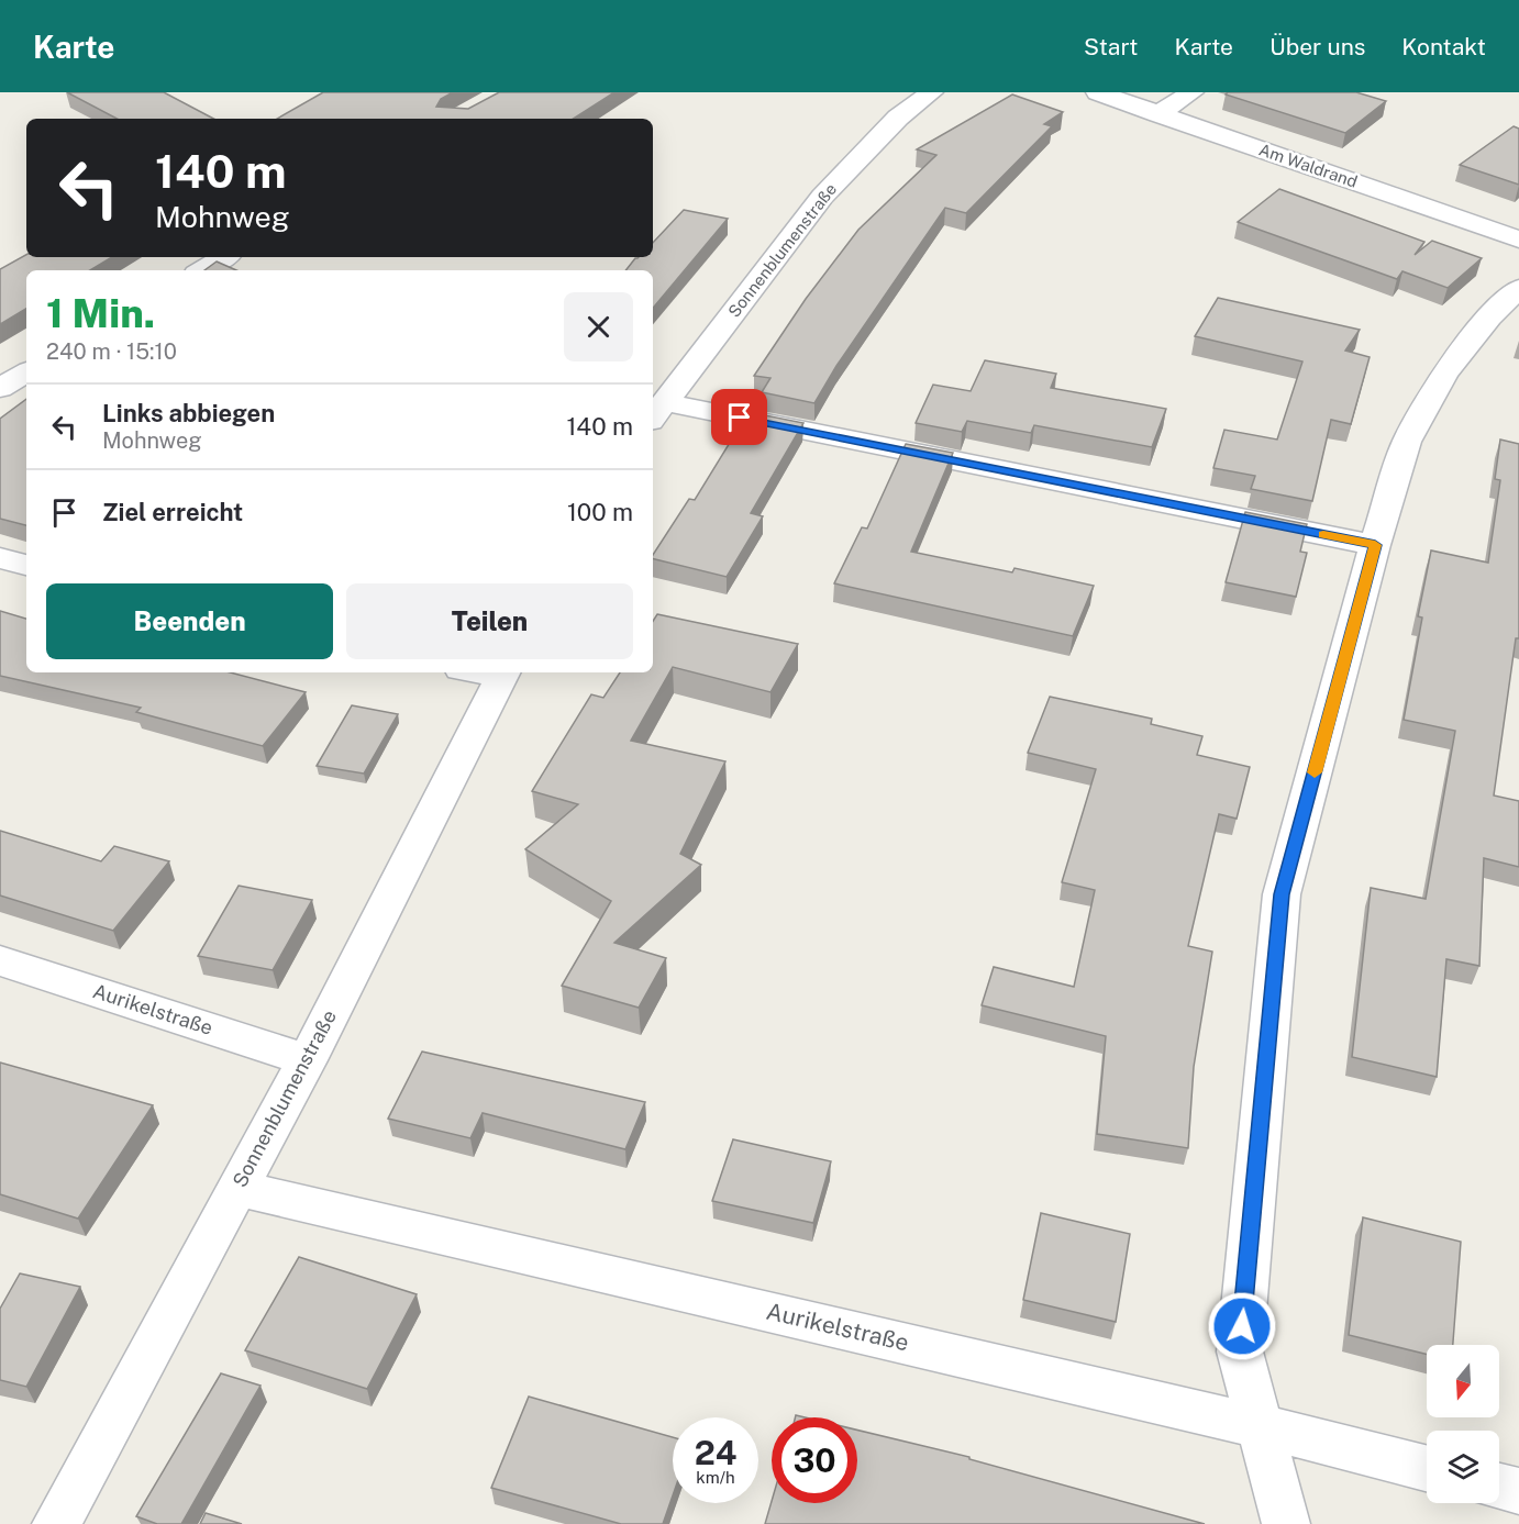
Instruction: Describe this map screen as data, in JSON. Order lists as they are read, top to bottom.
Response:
{
  "streets": {
    "street": ["Am Waldrand", "Sonnenblumenstraße", "Aurikelstraße"]
  },
  "crossings": [
    ["Sonnenblumenstraße", "Aurikelstraße"]
  ],
  "north": "bottom",
  "page": {
    "header": "Karte",
    "nav": [
      "Start",
      "Karte",
      "Über uns",
      "Kontakt"
    ],
    "turn": ["140 m", "Mohnweg"],
    "heading": ["1 Min.", "240 m · 15:10"],
    "list": [
      {
        "name": "Links abbiegen",
        "note": "Mohnweg",
        "value": "140 m"
      },
      {
        "name": "Ziel erreicht",
        "value": "100 m"
      }
    ],
    "buttons": ["Beenden", "Teilen"],
    "speed": "24 km/h",
    "limit": "30"
  }
}
